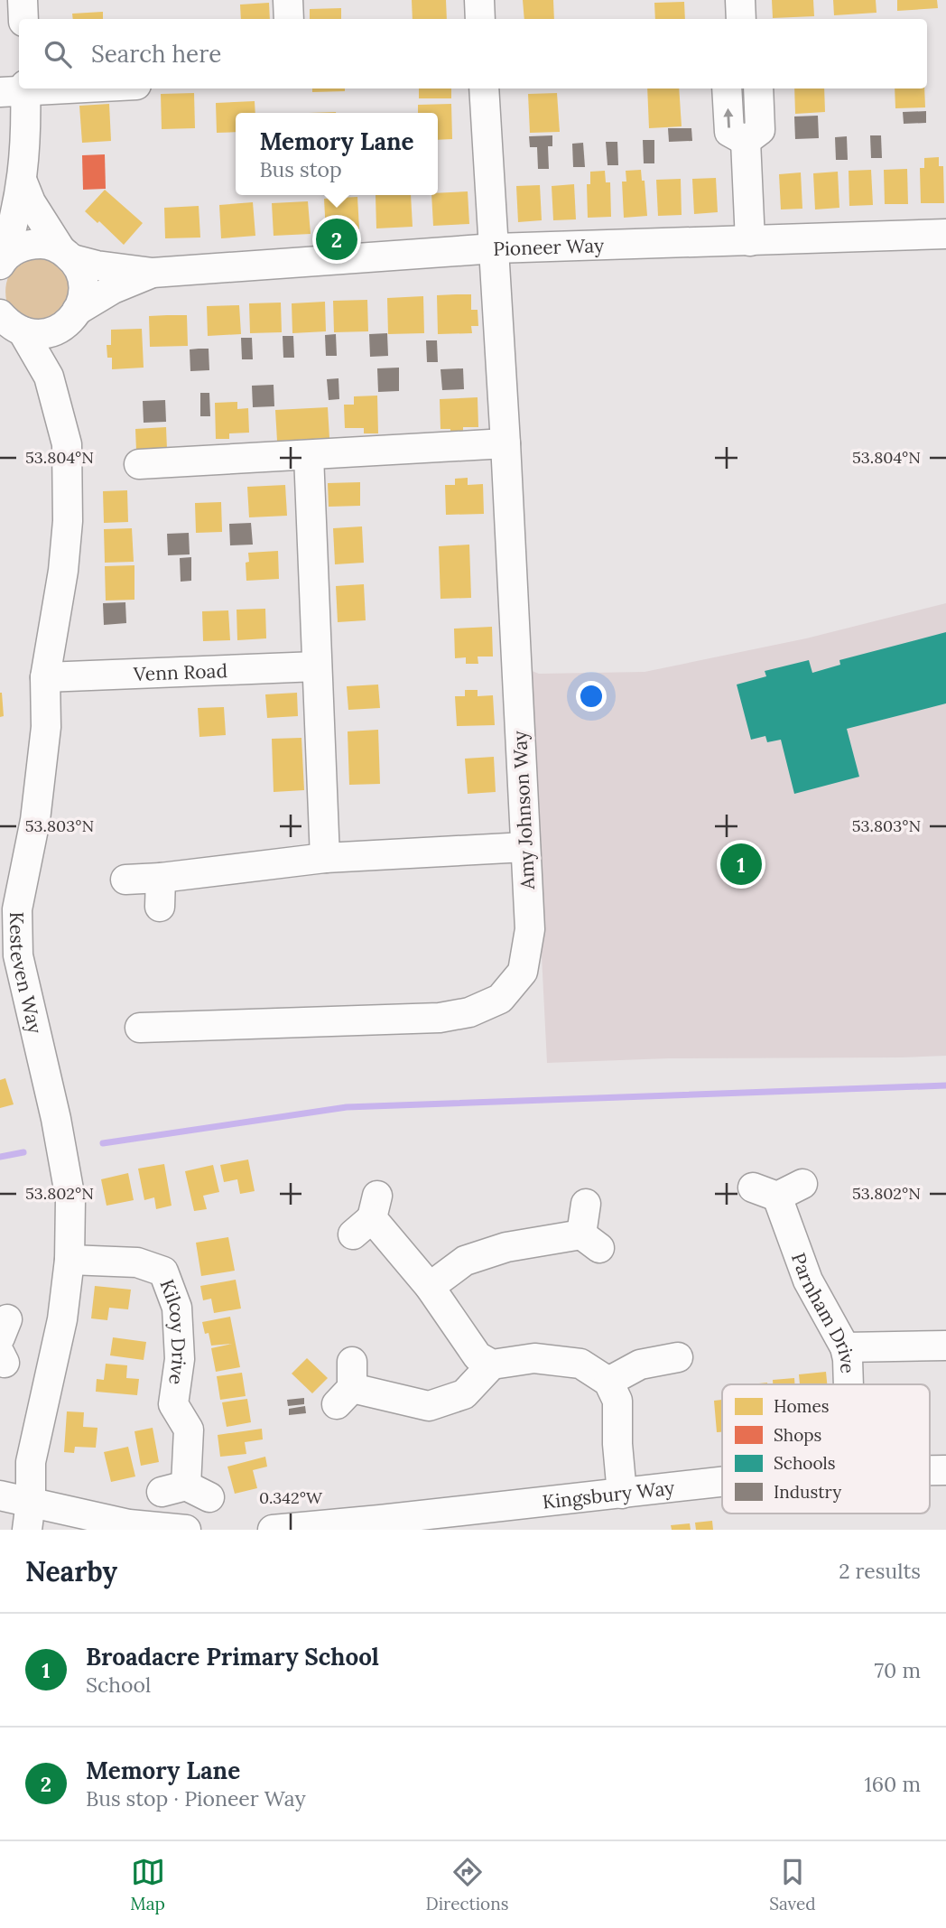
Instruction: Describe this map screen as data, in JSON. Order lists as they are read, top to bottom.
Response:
{
  "streets": {
    "street": [
      "Pioneer Way",
      "Venn Road",
      "Amy Johnson Way",
      "Kesteven Way",
      "Parnham Drive",
      "Kilcoy Drive",
      "Kingsbury Way"
    ]
  },
  "crossings": [
    ["Pioneer Way", "Amy Johnson Way"],
    ["Pioneer Way", "Kesteven Way"],
    ["Venn Road", "Kesteven Way"],
    ["Kesteven Way", "Kilcoy Drive"]
  ],
  "legend": [
    "Homes",
    "Shops",
    "Schools",
    "Industry"
  ],
  "page": {
    "search": "Search here",
    "popup": ["Memory Lane", "Bus stop"],
    "pins": ["2", "1"],
    "heading": ["Nearby", "2 results"],
    "list": [
      {
        "mark": "1",
        "name": "Broadacre Primary School",
        "note": "School",
        "value": "70 m"
      },
      {
        "mark": "2",
        "name": "Memory Lane",
        "note": "Bus stop · Pioneer Way",
        "value": "160 m"
      }
    ],
    "nav": ["Map", "Directions", "Saved"]
  },
  "coordinates": [
    "53.804°N",
    "53.803°N",
    "53.802°N",
    "0.342°W"
  ]
}
